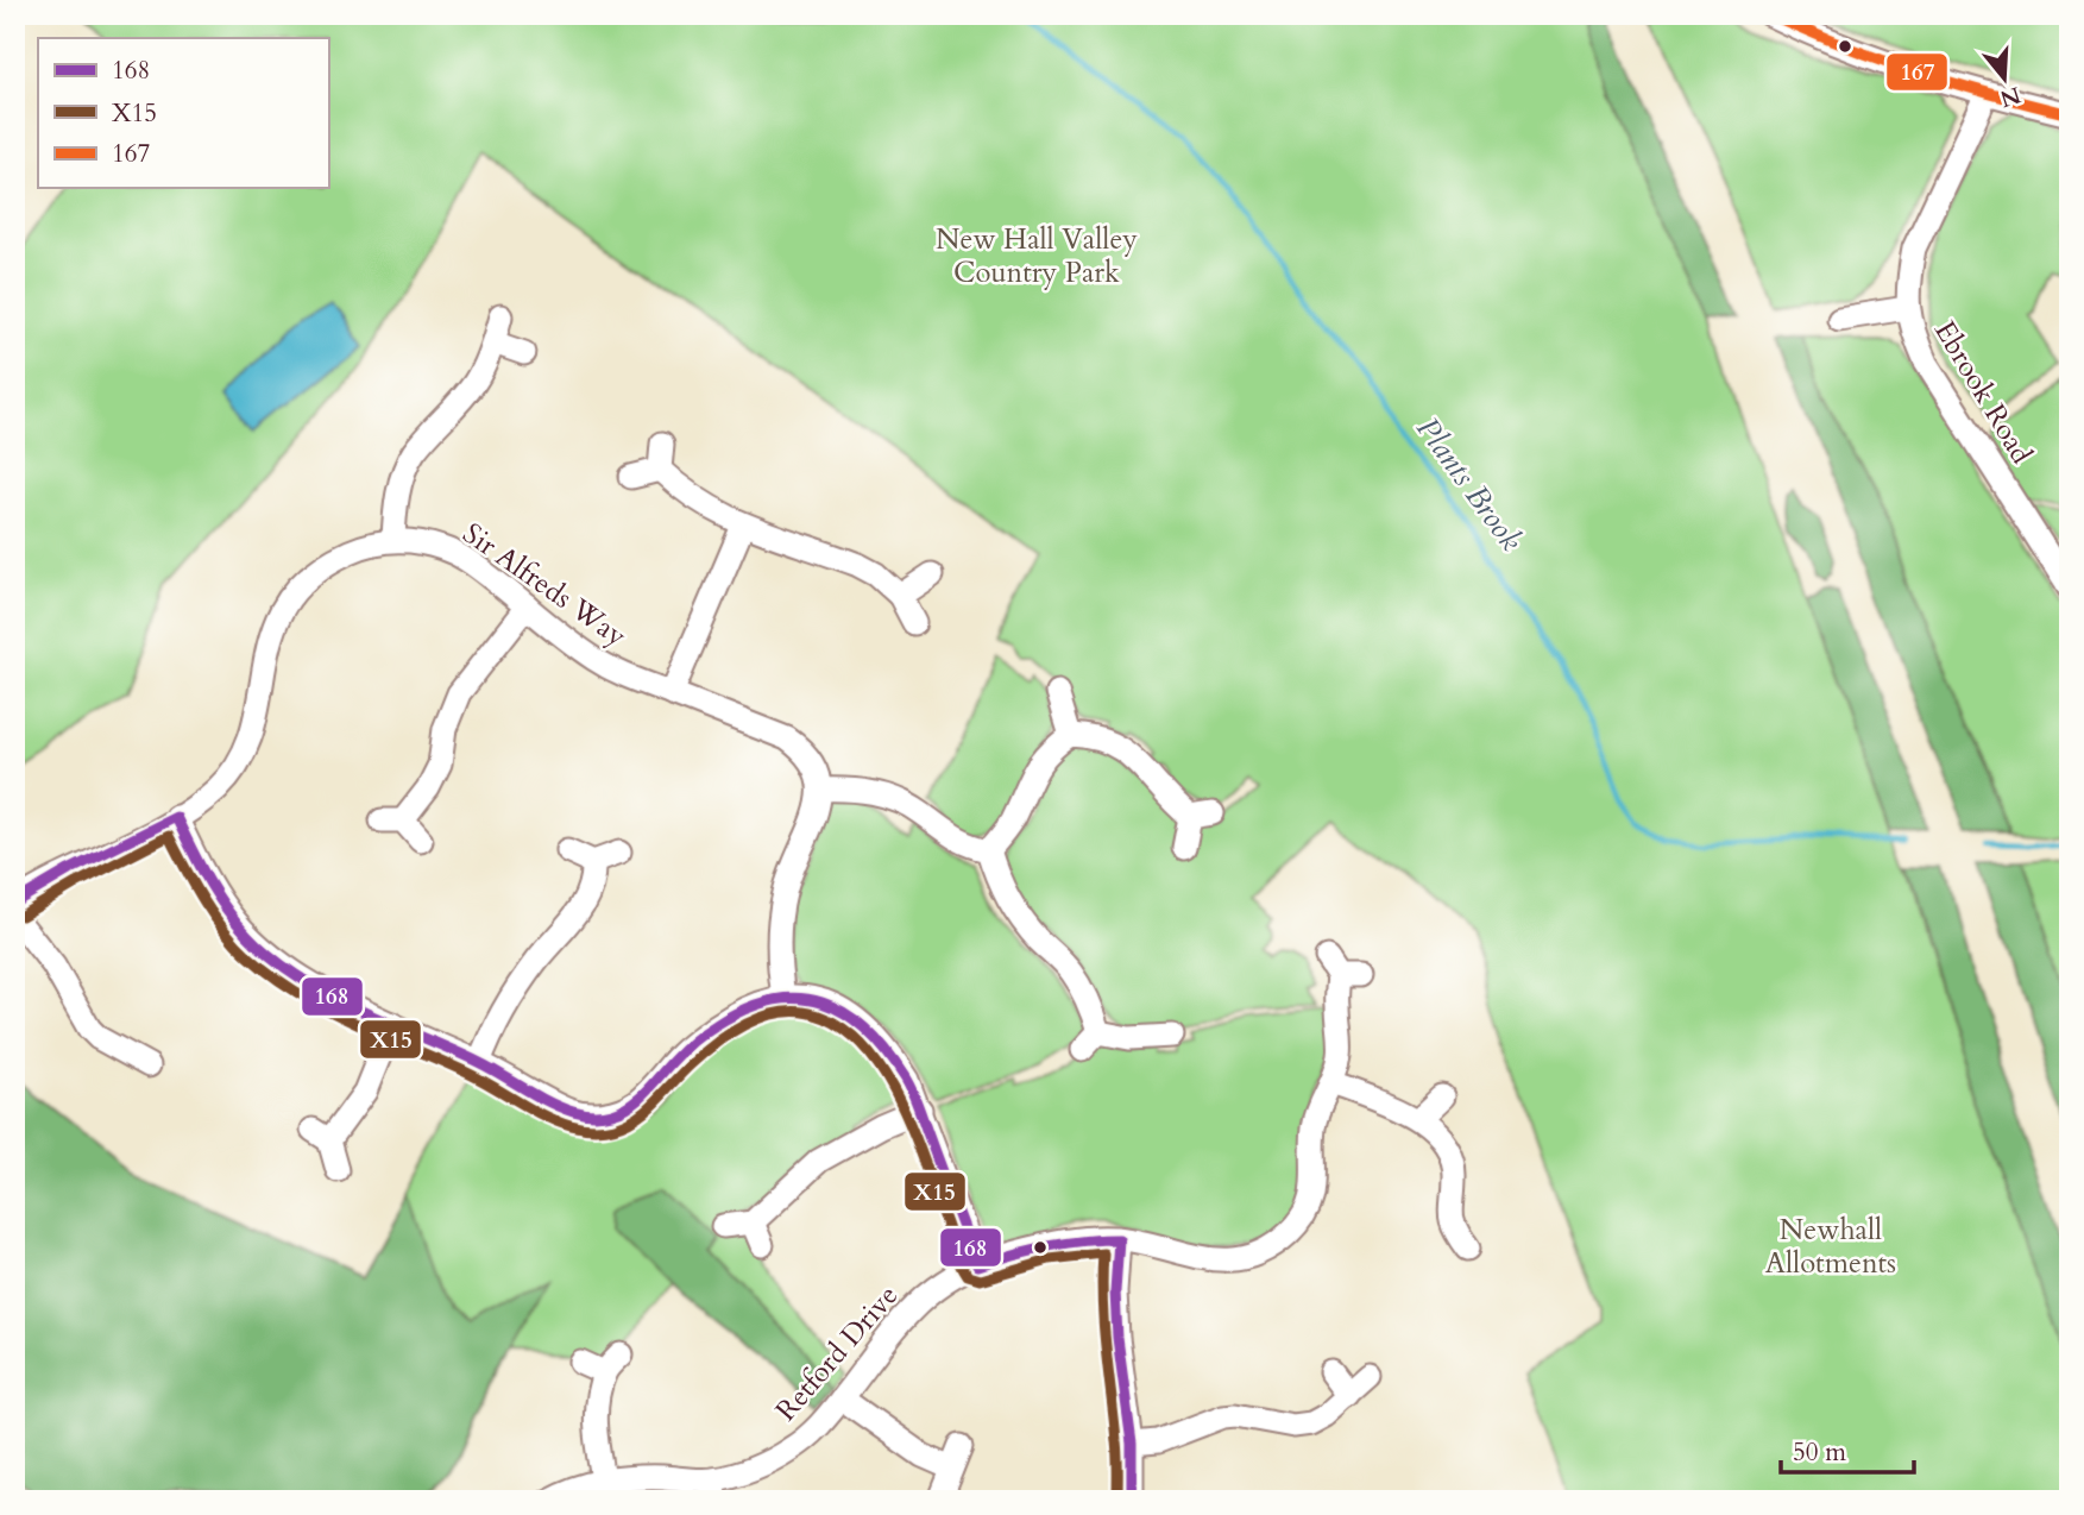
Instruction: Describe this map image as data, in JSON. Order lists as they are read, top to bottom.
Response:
{
  "streets": {
    "street": ["Ebrook Road", "Sir Alfreds Way", "Retford Drive"]
  },
  "water": ["Plants Brook"],
  "parks": ["New Hall Valley Country Park", "Newhall Allotments"],
  "lines": ["transit line 167", "transit line 168", "transit line X15"],
  "legend": ["168", "X15", "167"],
  "scale_bar": "50 m",
  "north": "bottom"
}
